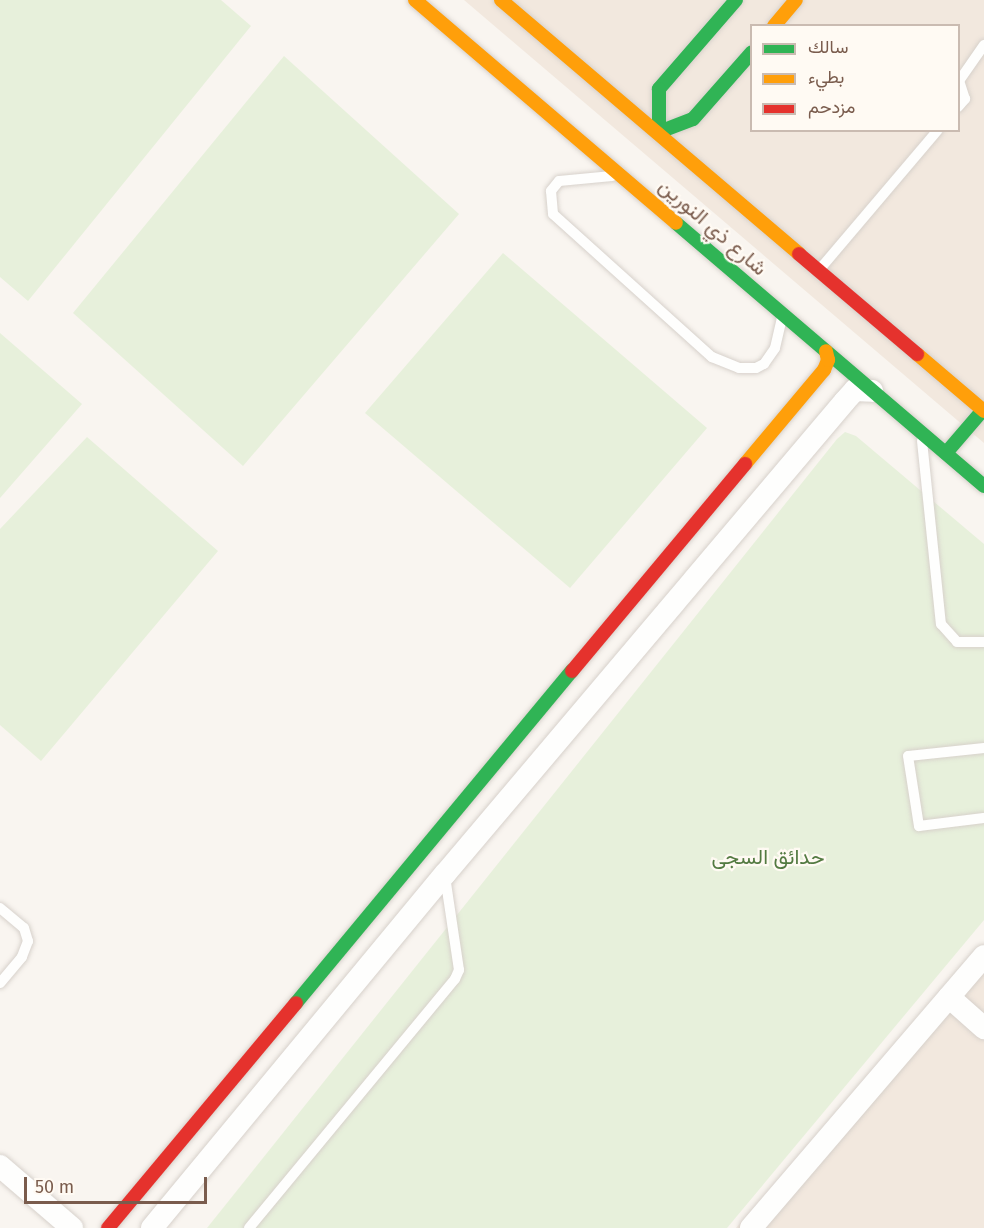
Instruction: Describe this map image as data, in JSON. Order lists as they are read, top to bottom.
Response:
{
  "streets": {
    "main road": ["شارع ذي النورين"]
  },
  "parks": ["حدائق السجى"],
  "legend": ["سالك", "بطيء", "مزدحم"],
  "scale_bar": "50 m"
}
